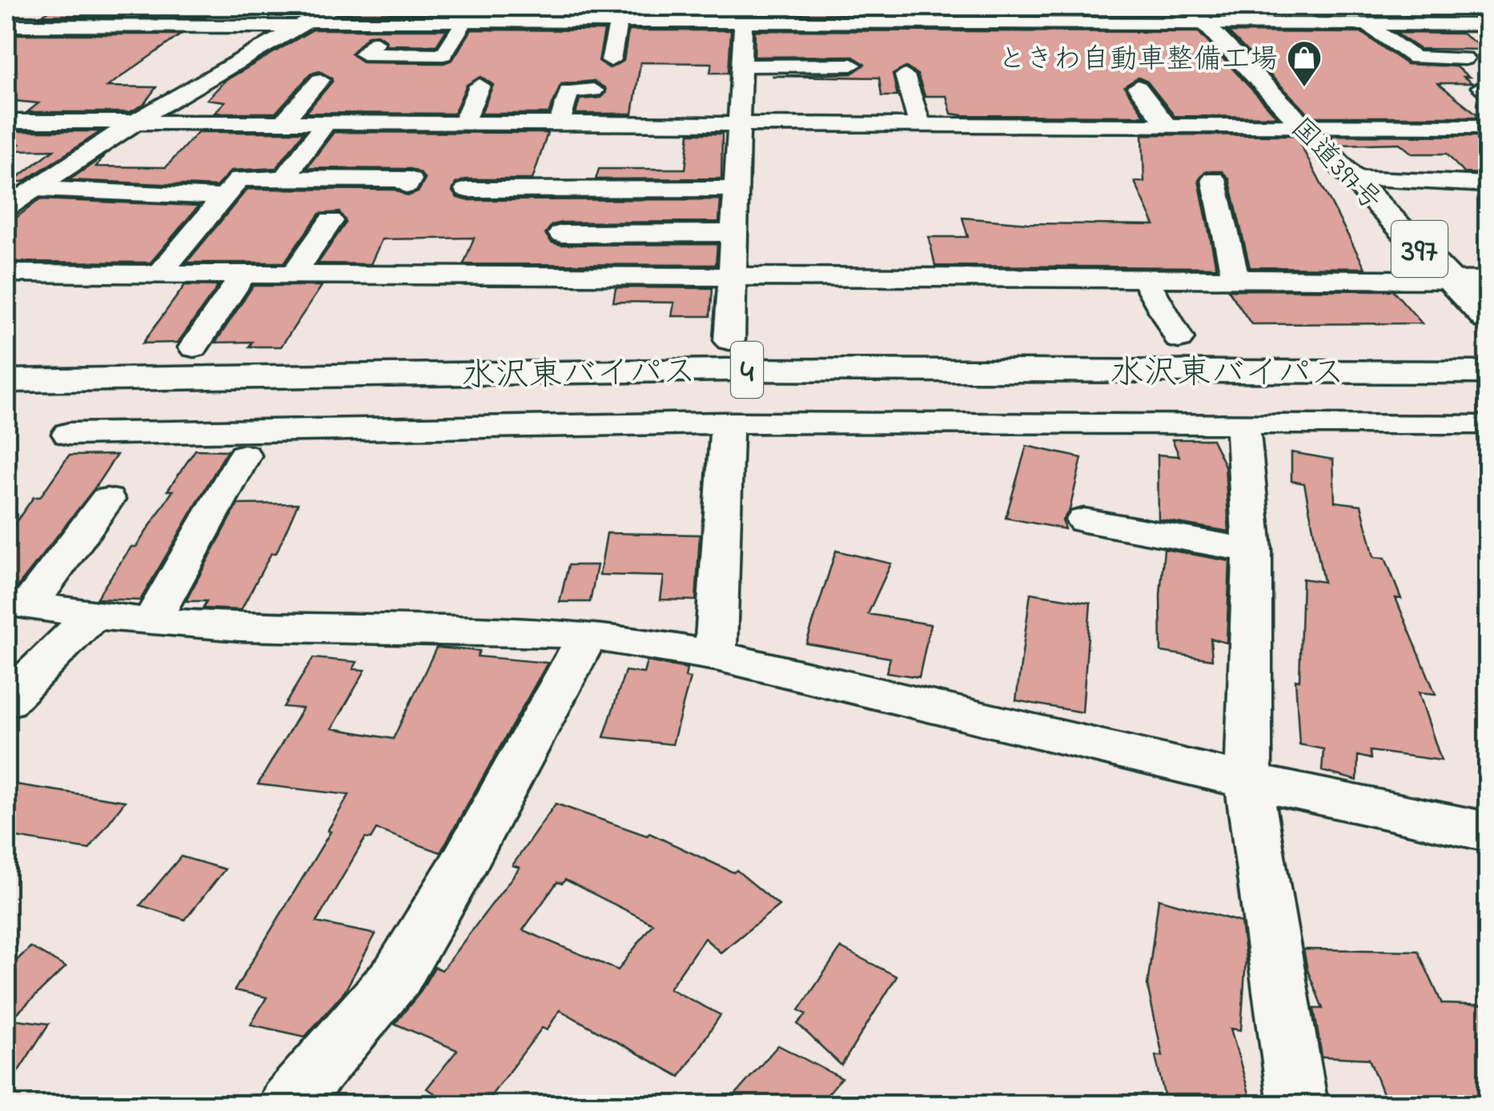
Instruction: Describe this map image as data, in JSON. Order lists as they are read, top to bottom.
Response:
{
  "streets": {
    "highway": [
      "国道397号",
      "397",
      "4",
      "水沢東バイパス"
    ]
  },
  "places": {
    "shop": ["ときわ自動車整備工場"]
  }
}
